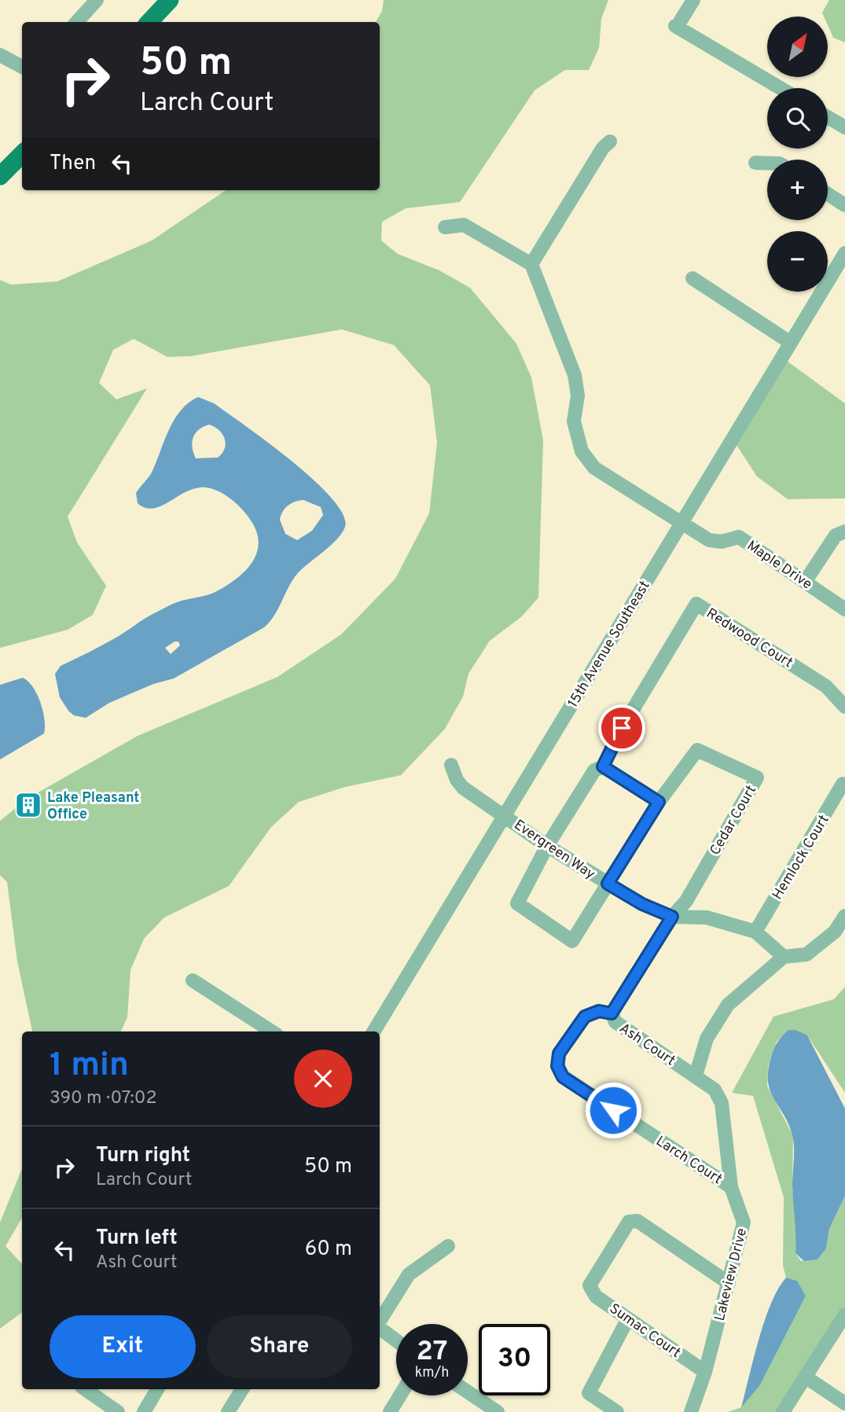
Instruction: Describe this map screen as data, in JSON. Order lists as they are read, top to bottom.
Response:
{
  "streets": {
    "street": [
      "Maple Drive",
      "Redwood Court",
      "15th Avenue Southeast",
      "Cedar Court",
      "Evergreen Way",
      "Hemlock Court",
      "Ash Court",
      "Larch Court",
      "Lakeview Drive",
      "Sumac Court"
    ]
  },
  "crossings": [
    ["Maple Drive", "15th Avenue Southeast"],
    ["15th Avenue Southeast", "Evergreen Way"],
    ["Cedar Court", "Evergreen Way"],
    ["Cedar Court", "Ash Court"],
    ["Evergreen Way", "Hemlock Court"],
    ["Evergreen Way", "Ash Court"],
    ["Ash Court", "Larch Court"],
    ["Ash Court", "Lakeview Drive"],
    ["Larch Court", "Lakeview Drive"],
    ["Lakeview Drive", "Sumac Court"]
  ],
  "places": {
    "building": ["Lake Pleasant Office"]
  },
  "north": "top right",
  "page": {
    "map_buttons": ["+", "−"],
    "turn": ["50 m", "Larch Court"],
    "then": "Then",
    "heading": ["1 min", "390 m · 07:02"],
    "list": [
      {
        "name": "Turn right",
        "note": "Larch Court",
        "value": "50 m"
      },
      {
        "name": "Turn left",
        "note": "Ash Court",
        "value": "60 m"
      }
    ],
    "buttons": ["Exit", "Share"],
    "speed": "27 km/h",
    "limit": "30"
  }
}
